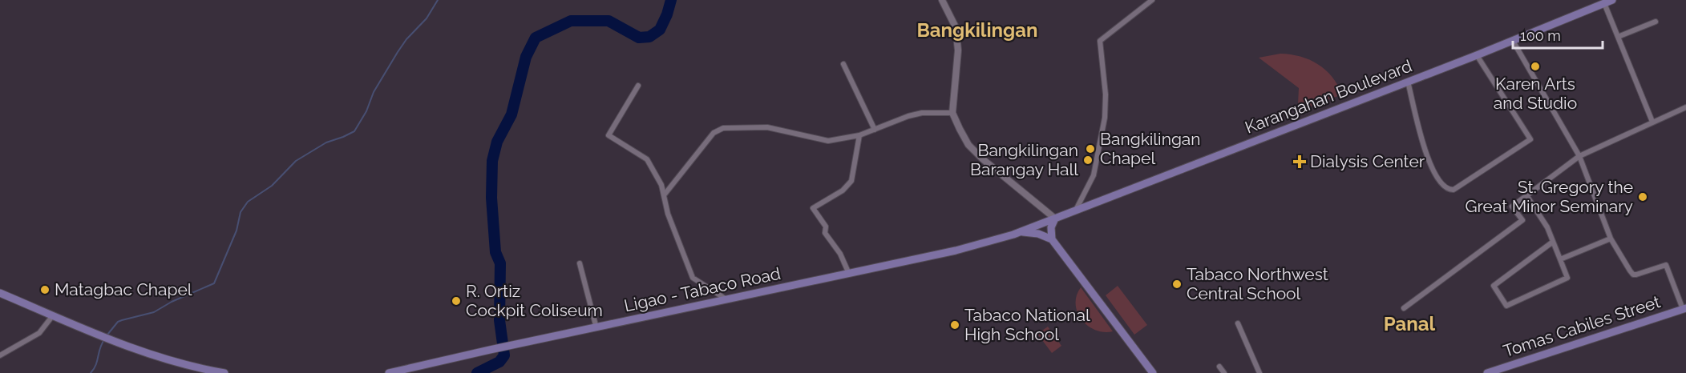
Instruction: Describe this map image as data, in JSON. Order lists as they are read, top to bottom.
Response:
{
  "streets": {
    "main road": ["Karangahan Boulevard", "Ligao - Tabaco Road", "Tomas Cabiles Street"]
  },
  "crossings": [
    ["Karangahan Boulevard", "Ligao - Tabaco Road"]
  ],
  "districts": ["Bangkilingan", "Panal"],
  "places": {
    "other": [
      "Karen Arts and Studio",
      "Bangkilingan Chapel",
      "Bangkilingan Barangay Hall",
      "St. Gregory the Great Minor Seminary",
      "Tabaco Northwest Central School",
      "Matagbac Chapel",
      "R. Ortiz Cockpit Coliseum",
      "Tabaco National High School"
    ],
    "health": ["Dialysis Center"]
  },
  "scale_bar": "100 m"
}
